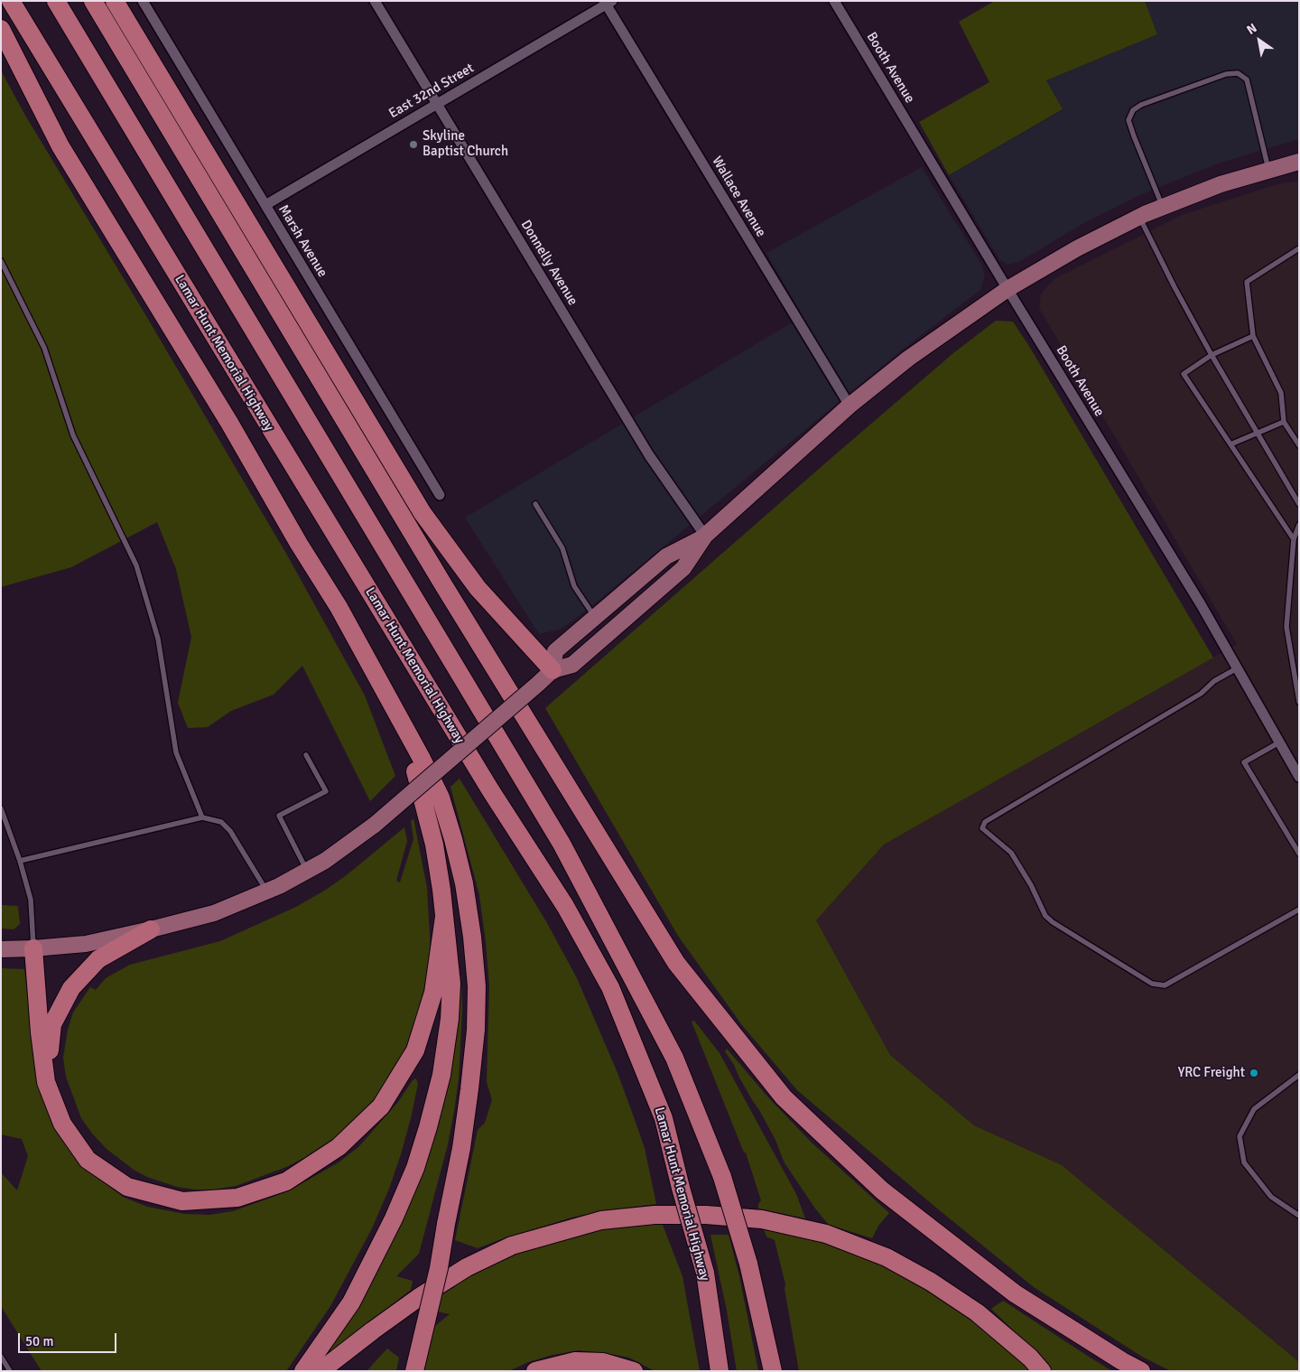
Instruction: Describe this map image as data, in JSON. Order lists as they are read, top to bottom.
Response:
{
  "streets": {
    "highway": ["Lamar Hunt Memorial Highway"],
    "street": [
      "Booth Avenue",
      "East 32nd Street",
      "Wallace Avenue",
      "Marsh Avenue",
      "Donnelly Avenue"
    ]
  },
  "crossings": [
    ["East 32nd Street", "Wallace Avenue"],
    ["East 32nd Street", "Marsh Avenue"],
    ["East 32nd Street", "Donnelly Avenue"]
  ],
  "places": ["Skyline Baptist Church", "YRC Freight"],
  "scale_bar": "50 m",
  "north": "top left"
}
